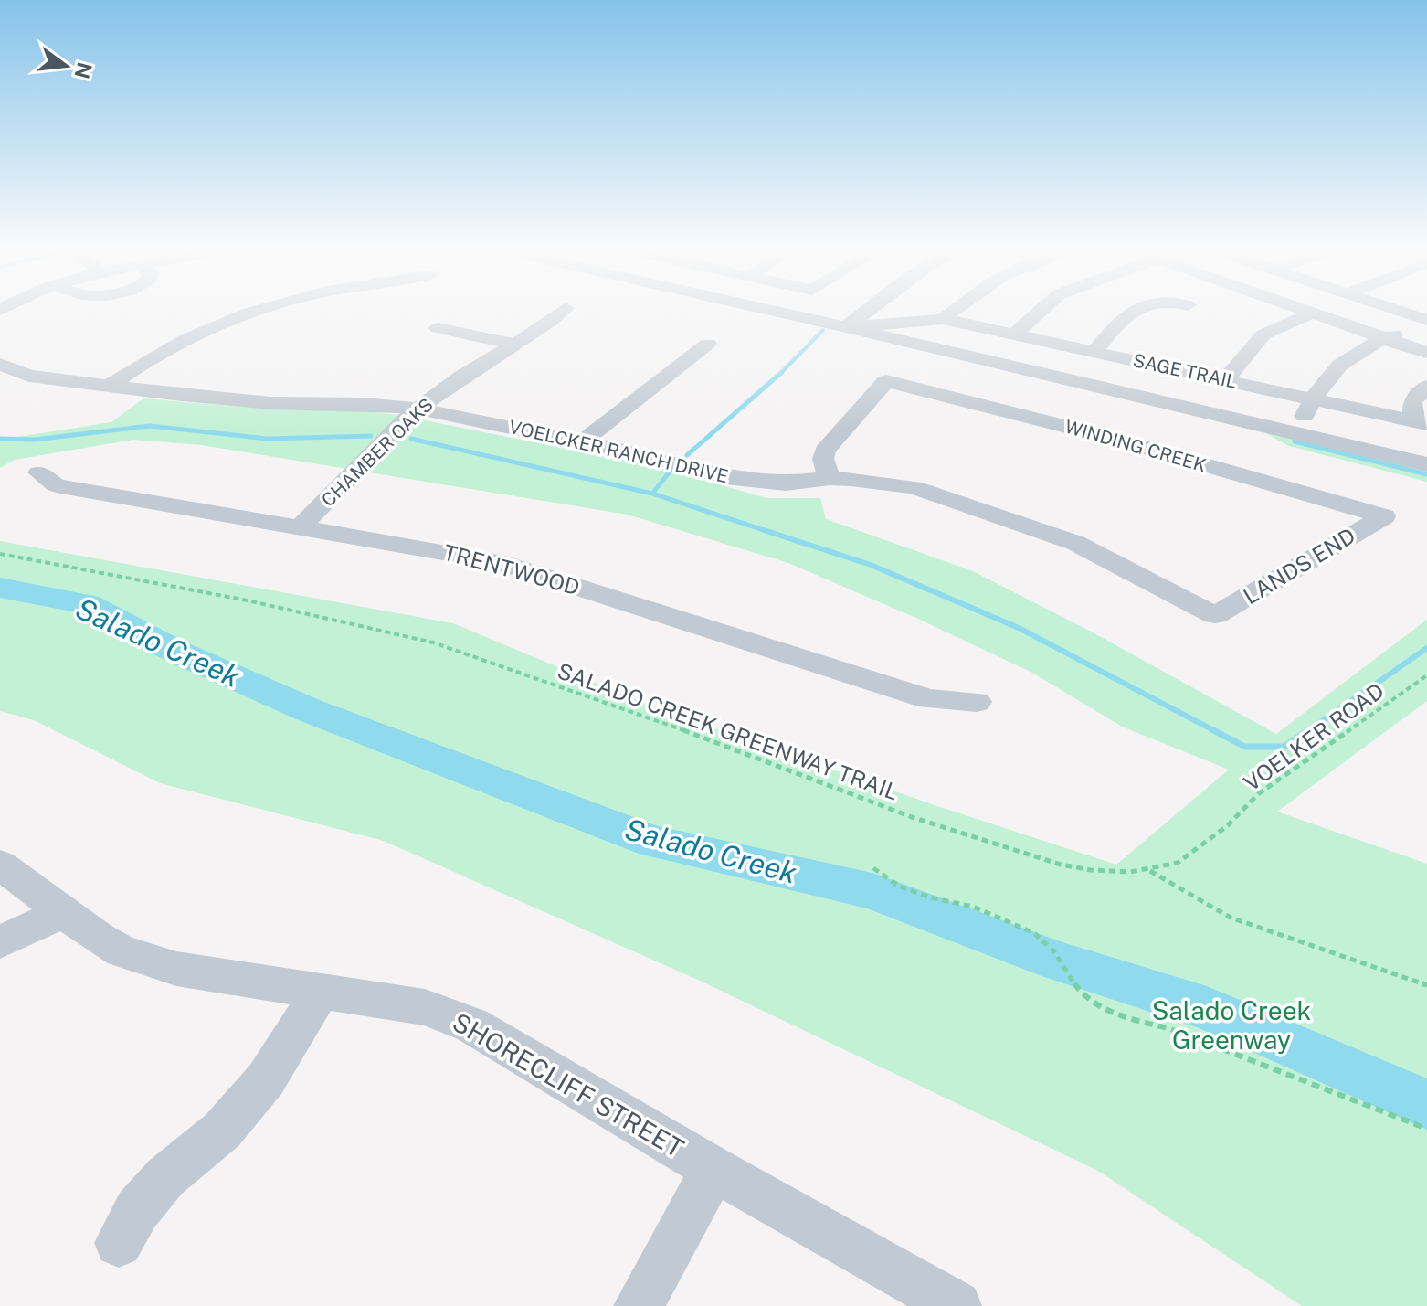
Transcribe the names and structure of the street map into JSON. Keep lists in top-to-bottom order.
{
  "streets": {
    "street": [
      "SAGE TRAIL",
      "WINDING CREEK",
      "VOELCKER RANCH DRIVE",
      "CHAMBER OAKS",
      "LANDS END",
      "TRENTWOOD",
      "SHORECLIFF STREET"
    ],
    "path": ["SALADO CREEK GREENWAY TRAIL", "VOELKER ROAD"]
  },
  "crossings": [
    ["WINDING CREEK", "VOELCKER RANCH DRIVE"],
    ["WINDING CREEK", "LANDS END"],
    ["VOELCKER RANCH DRIVE", "CHAMBER OAKS"],
    ["VOELCKER RANCH DRIVE", "LANDS END"],
    ["CHAMBER OAKS", "TRENTWOOD"],
    ["SALADO CREEK GREENWAY TRAIL", "VOELKER ROAD"]
  ],
  "water": ["Salado Creek"],
  "parks": ["Salado Creek Greenway"],
  "north": "right"
}
